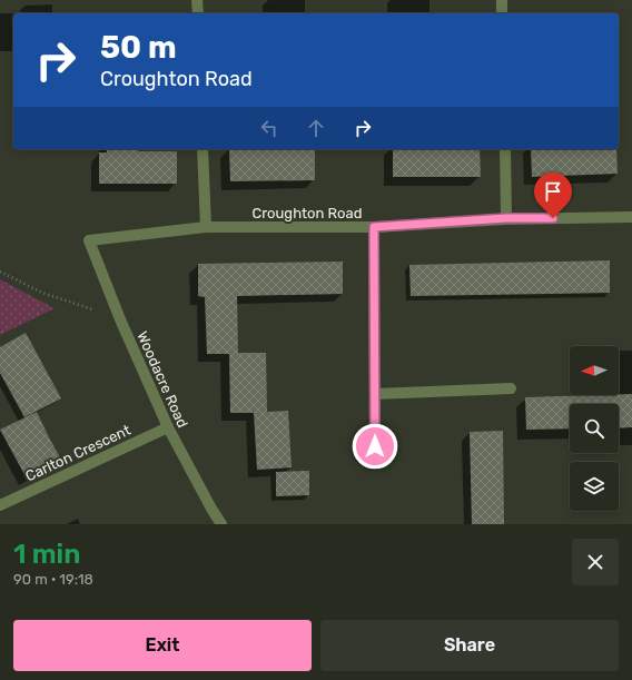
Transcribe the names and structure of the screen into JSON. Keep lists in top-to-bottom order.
{
  "streets": {
    "street": ["Croughton Road", "Woodacre Road", "Carlton Crescent"]
  },
  "crossings": [
    ["Croughton Road", "Woodacre Road"],
    ["Woodacre Road", "Carlton Crescent"]
  ],
  "north": "left",
  "page": {
    "turn": ["50 m", "Croughton Road"],
    "heading": ["1 min", "90 m · 19:18"],
    "buttons": ["Exit", "Share"]
  }
}
